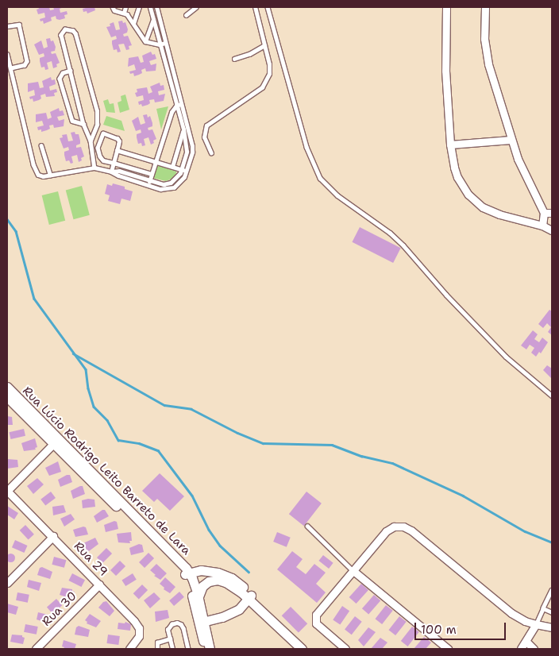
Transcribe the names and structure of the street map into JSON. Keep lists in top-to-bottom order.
{
  "streets": {
    "street": ["Rua Lúcio Rodrigo Leito Barreto de Lara", "Rua 29", "Rua 30"]
  },
  "crossings": [
    ["Rua 29", "Rua 30"]
  ],
  "scale_bar": "100 m"
}
